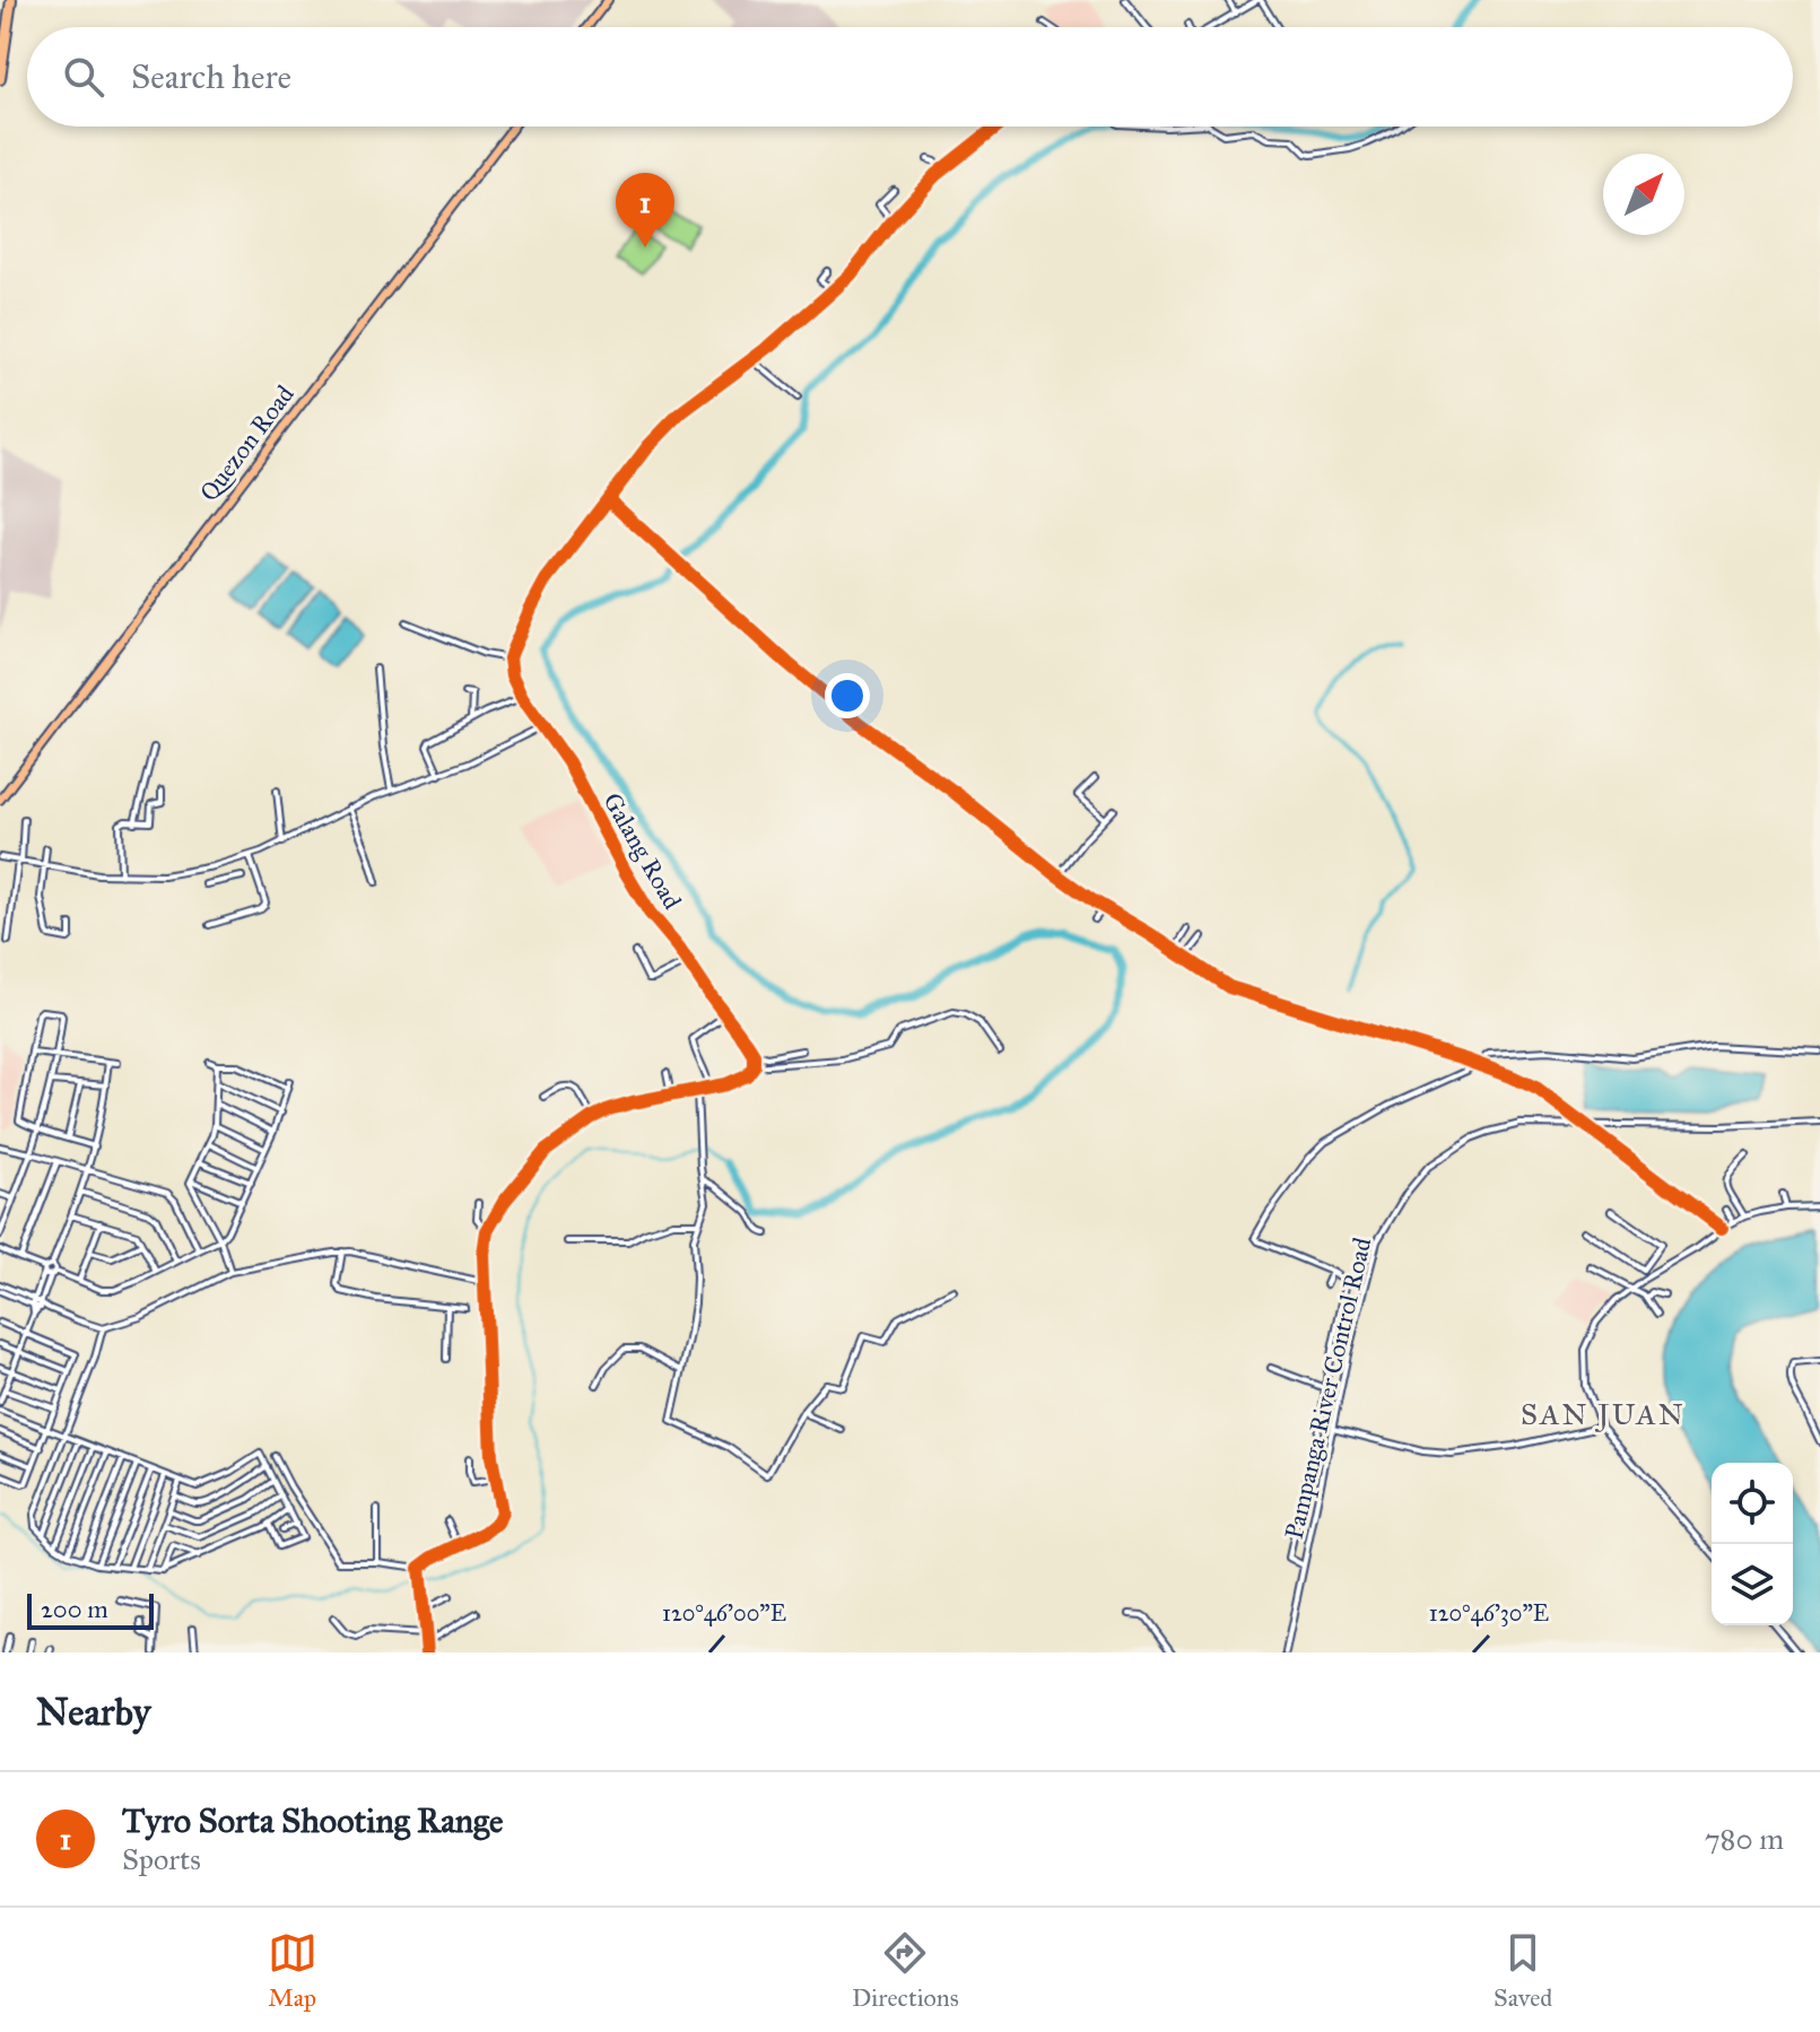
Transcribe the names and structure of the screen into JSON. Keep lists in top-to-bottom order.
{
  "streets": {
    "main road": ["Quezon Road"],
    "street": ["Galang Road", "Pampanga River Control Road"]
  },
  "districts": ["SAN JUAN"],
  "scale_bar": "200 m",
  "north": "top right",
  "page": {
    "search": "Search here",
    "pins": "1",
    "scale": "200 m",
    "heading": "Nearby",
    "list": [
      {
        "mark": "1",
        "name": "Tyro Sorta Shooting Range",
        "note": "Sports",
        "value": "780 m"
      }
    ],
    "nav": ["Map", "Directions", "Saved"]
  },
  "coordinates": ["120°46'00\"E", "120°46'30\"E"]
}
